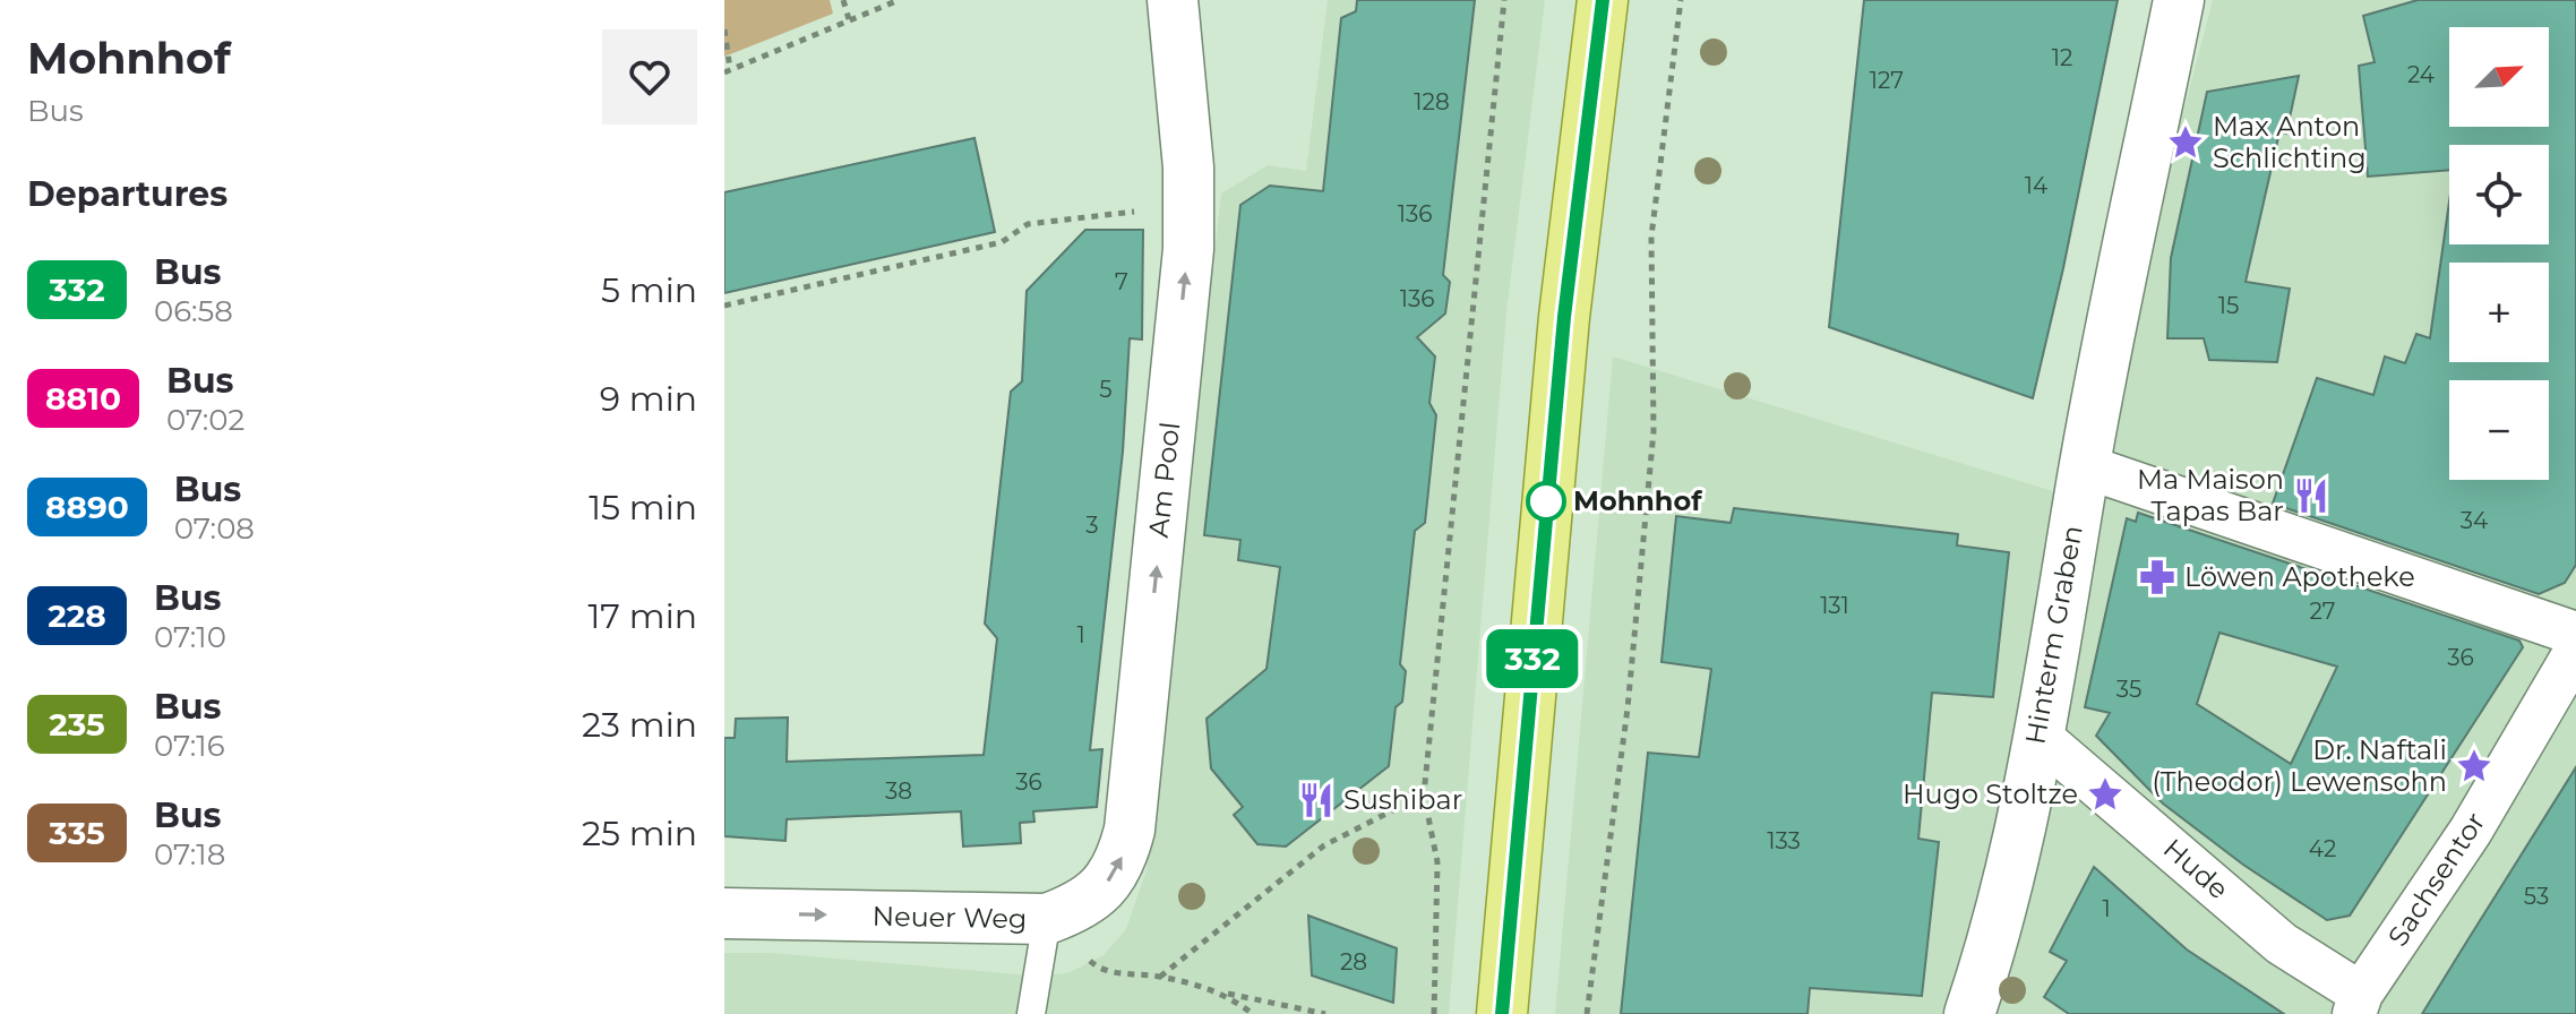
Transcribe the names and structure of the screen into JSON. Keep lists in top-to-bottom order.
{
  "streets": {
    "street": [
      "Am Pool",
      "Hinterm Graben",
      "Hude",
      "Sachsentor",
      "Neuer Weg"
    ]
  },
  "crossings": [
    ["Am Pool", "Neuer Weg"],
    ["Hinterm Graben", "Hude"],
    ["Hude", "Sachsentor"]
  ],
  "one_way": ["Am Pool", "Neuer Weg"],
  "places": {
    "place": ["Max Anton Schlichting", "Dr. Naftali (Theodor) Lewensohn", "Hugo Stoltze"],
    "restaurant": ["Ma Maison Tapas Bar", "Sushibar"],
    "other": ["Mohnhof"],
    "pharmacy": ["Löwen Apotheke"]
  },
  "lines": ["bus line 332"],
  "house_numbers": [
    "12",
    "24",
    "127",
    "128",
    "14",
    "136",
    "7",
    "136",
    "15",
    "5",
    "34",
    "3",
    "131",
    "27",
    "1",
    "36",
    "35",
    "36",
    "38",
    "133",
    "42",
    "53",
    "1",
    "28"
  ],
  "north": "top right",
  "page": {
    "heading": [
      ["Mohnhof", "Bus"],
      "Departures"
    ],
    "on_map": "332",
    "map_buttons": ["+", "−"],
    "list": [
      {
        "mark": "332",
        "name": "Bus",
        "note": "06:58",
        "value": "5 min"
      },
      {
        "mark": "8810",
        "name": "Bus",
        "note": "07:02",
        "value": "9 min"
      },
      {
        "mark": "8890",
        "name": "Bus",
        "note": "07:08",
        "value": "15 min"
      },
      {
        "mark": "228",
        "name": "Bus",
        "note": "07:10",
        "value": "17 min"
      },
      {
        "mark": "235",
        "name": "Bus",
        "note": "07:16",
        "value": "23 min"
      },
      {
        "mark": "335",
        "name": "Bus",
        "note": "07:18",
        "value": "25 min"
      }
    ]
  }
}
